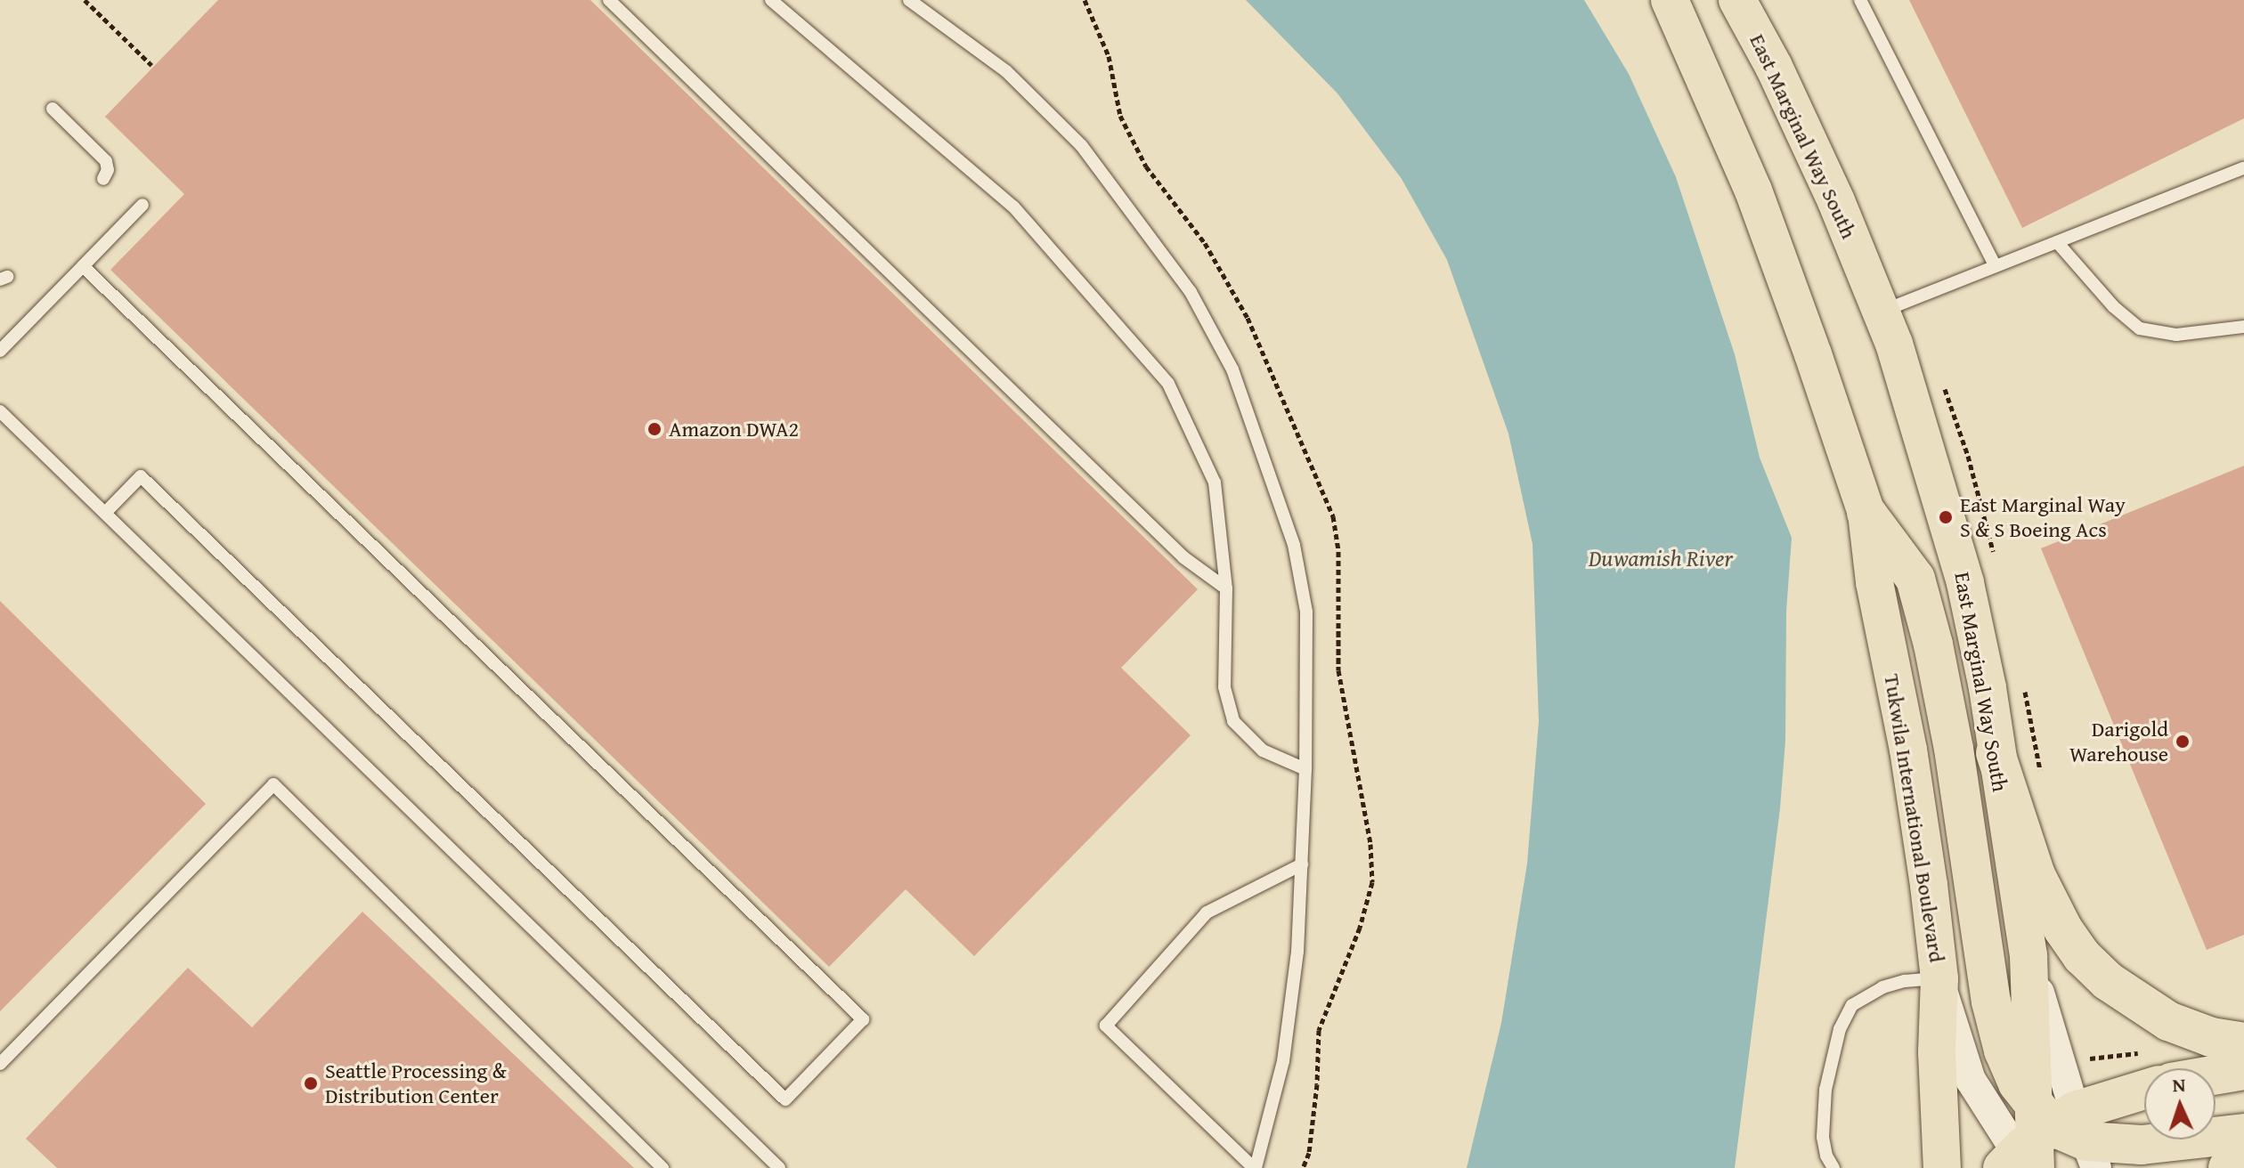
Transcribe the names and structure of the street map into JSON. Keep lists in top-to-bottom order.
{
  "streets": {
    "main road": ["East Marginal Way South", "Tukwila International Boulevard"]
  },
  "water": ["Duwamish River"],
  "places": [
    "Amazon DWA2",
    "East Marginal Way S & S Boeing Acs",
    "Darigold Warehouse",
    "Seattle Processing & Distribution Center"
  ],
  "north": "top"
}
